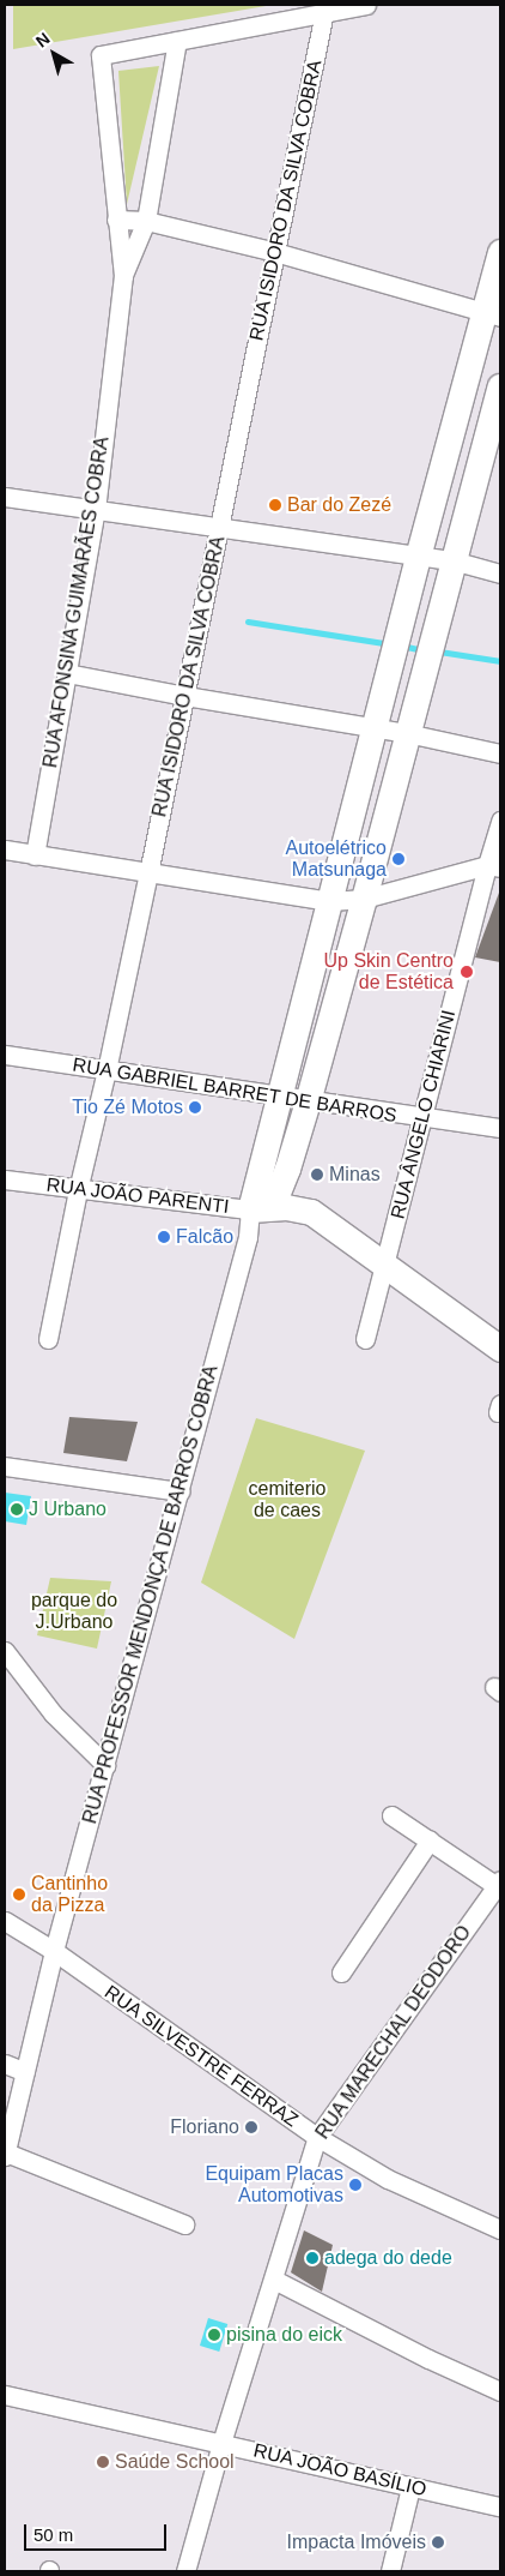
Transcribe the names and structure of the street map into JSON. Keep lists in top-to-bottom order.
{
  "streets": {
    "street": [
      "RUA ISIDORO DA SILVA COBRA",
      "RUA AFONSINA GUIMARÃES COBRA",
      "RUA GABRIEL BARRET DE BARROS",
      "RUA ÂNGELO CHIARINI",
      "RUA JOÃO PARENTI",
      "RUA PROFESSOR MENDONÇA DE BARROS COBRA",
      "RUA MARECHAL DEODORO",
      "RUA SILVESTRE FERRAZ",
      "RUA JOÃO BASÍLIO"
    ]
  },
  "crossings": [
    ["RUA ISIDORO DA SILVA COBRA", "RUA GABRIEL BARRET DE BARROS"],
    ["RUA ISIDORO DA SILVA COBRA", "RUA JOÃO PARENTI"],
    ["RUA GABRIEL BARRET DE BARROS", "RUA ÂNGELO CHIARINI"],
    ["RUA JOÃO PARENTI", "RUA PROFESSOR MENDONÇA DE BARROS COBRA"],
    ["RUA PROFESSOR MENDONÇA DE BARROS COBRA", "RUA SILVESTRE FERRAZ"],
    ["RUA MARECHAL DEODORO", "RUA SILVESTRE FERRAZ"],
    ["RUA MARECHAL DEODORO", "RUA JOÃO BASÍLIO"]
  ],
  "parks": ["cemiterio de caes", "parque do J.Urbano"],
  "places": [
    "Bar do Zezé",
    "Autoelétrico Matsunaga",
    "Up Skin Centro de Estética",
    "Tio Zé Motos",
    "Minas",
    "Falcão",
    "J Urbano",
    "Cantinho da Pizza",
    "Floriano",
    "Equipam Placas Automotivas",
    "adega do dede",
    "pisina do eick",
    "Saúde School",
    "Impacta Imóveis"
  ],
  "scale_bar": "50 m",
  "north": "top left"
}
